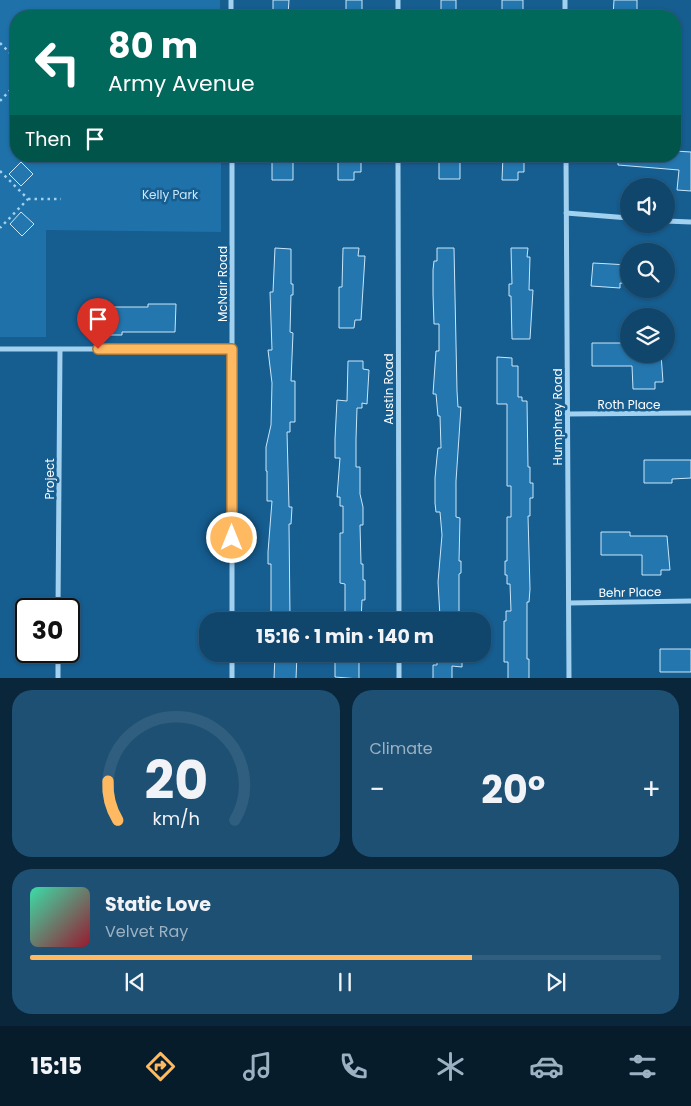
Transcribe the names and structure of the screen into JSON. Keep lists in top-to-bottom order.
{
  "streets": {
    "street": [
      "McNair Road",
      "Austin Road",
      "Roth Place",
      "Humphrey Road",
      "Project",
      "Behr Place"
    ]
  },
  "crossings": [
    ["Roth Place", "Humphrey Road"],
    ["Humphrey Road", "Behr Place"]
  ],
  "parks": ["Kelly Park"],
  "page": {
    "turn": ["80 m", "Army Avenue"],
    "then": "Then",
    "limit": "30",
    "trip": "15:16 · 1 min · 140 m",
    "tile": "Climate",
    "heat": ["−", "20°", "+"],
    "song": ["Static Love", "Velvet Ray"],
    "tabs": "15:15",
    "gauge": ["20", "km/h"]
  }
}
